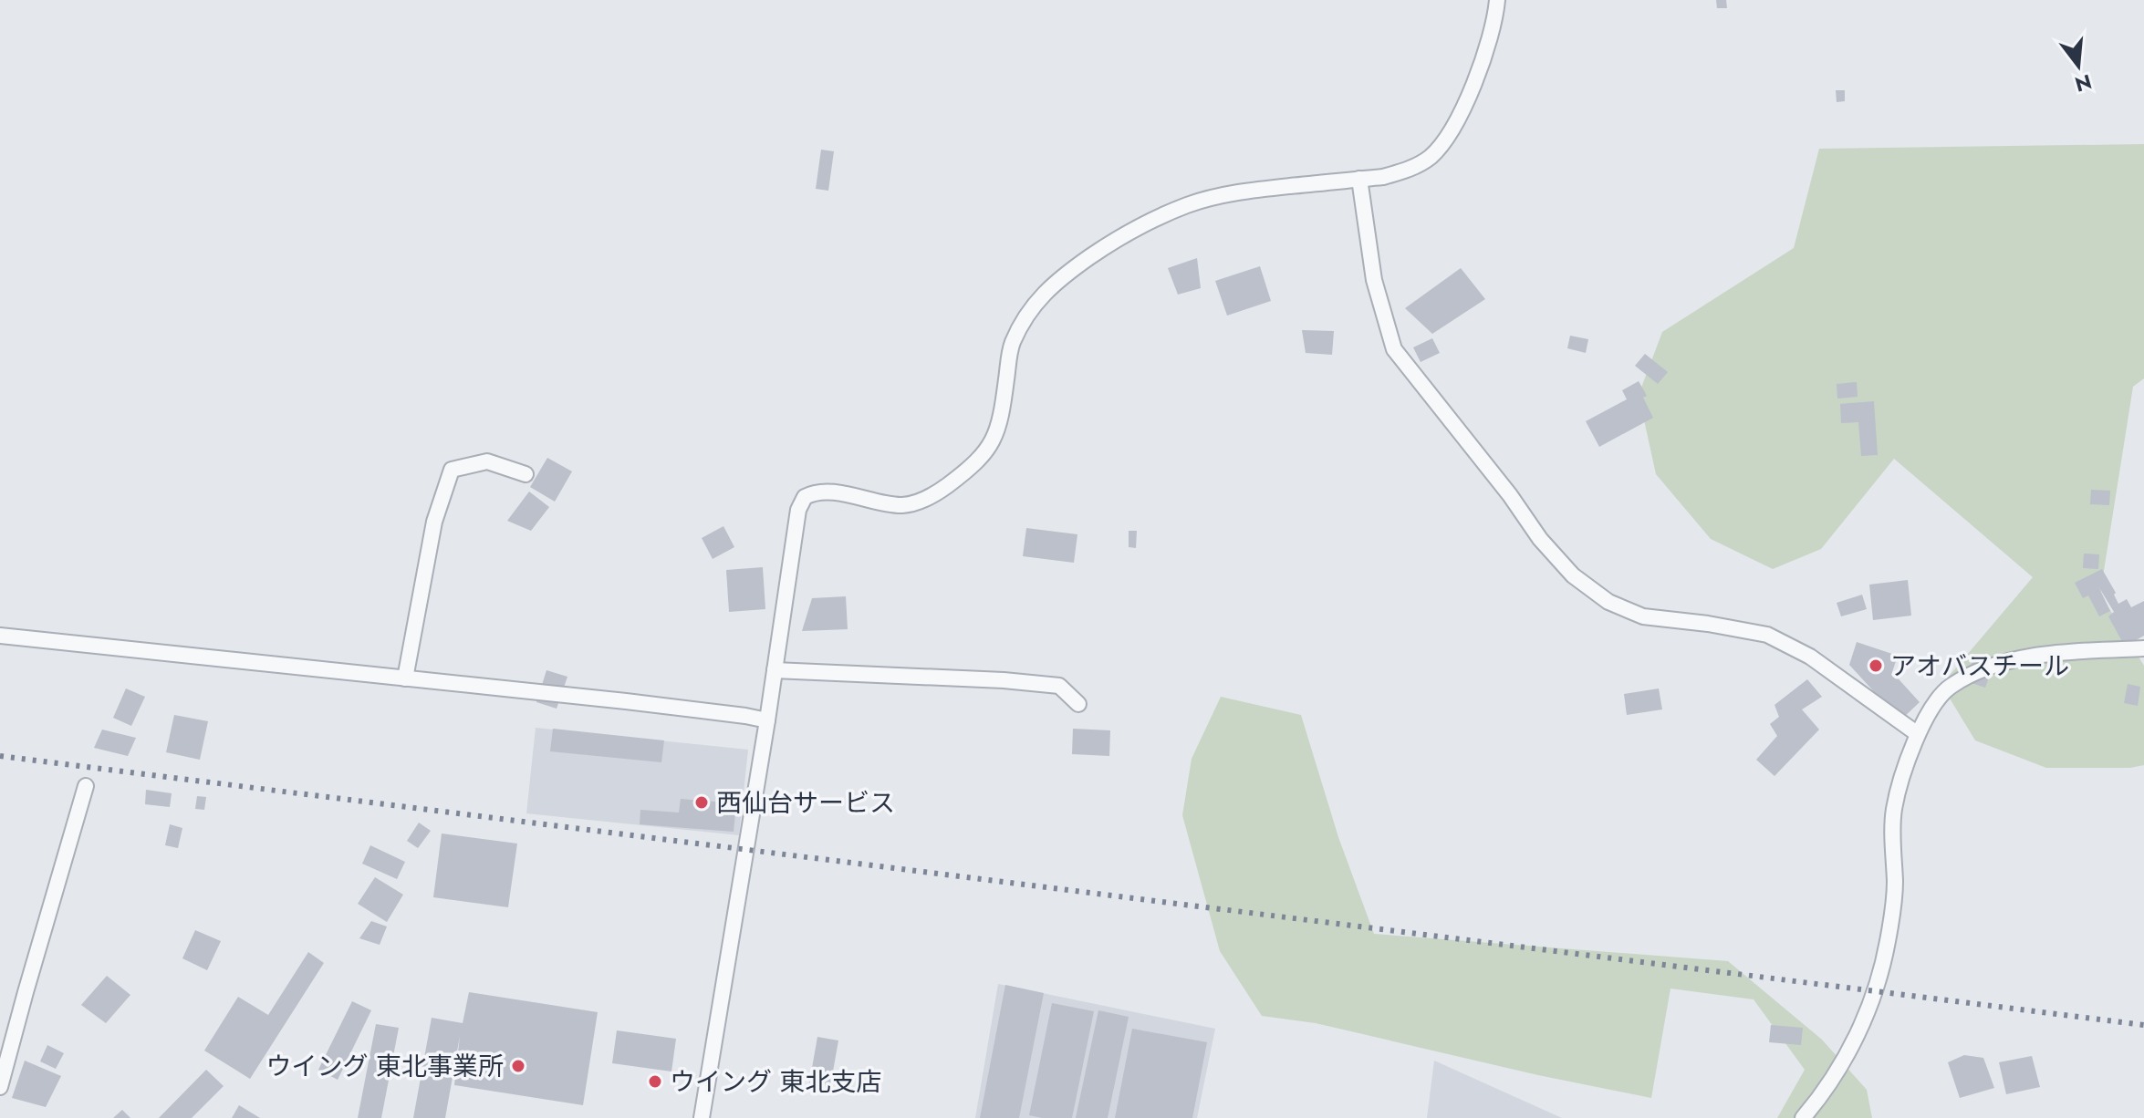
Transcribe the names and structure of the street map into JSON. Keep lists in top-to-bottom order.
{
  "places": [
    "アオバスチール",
    "西仙台サービス",
    "ウイング 東北事業所",
    "ウイング 東北支店"
  ],
  "north": "bottom"
}
